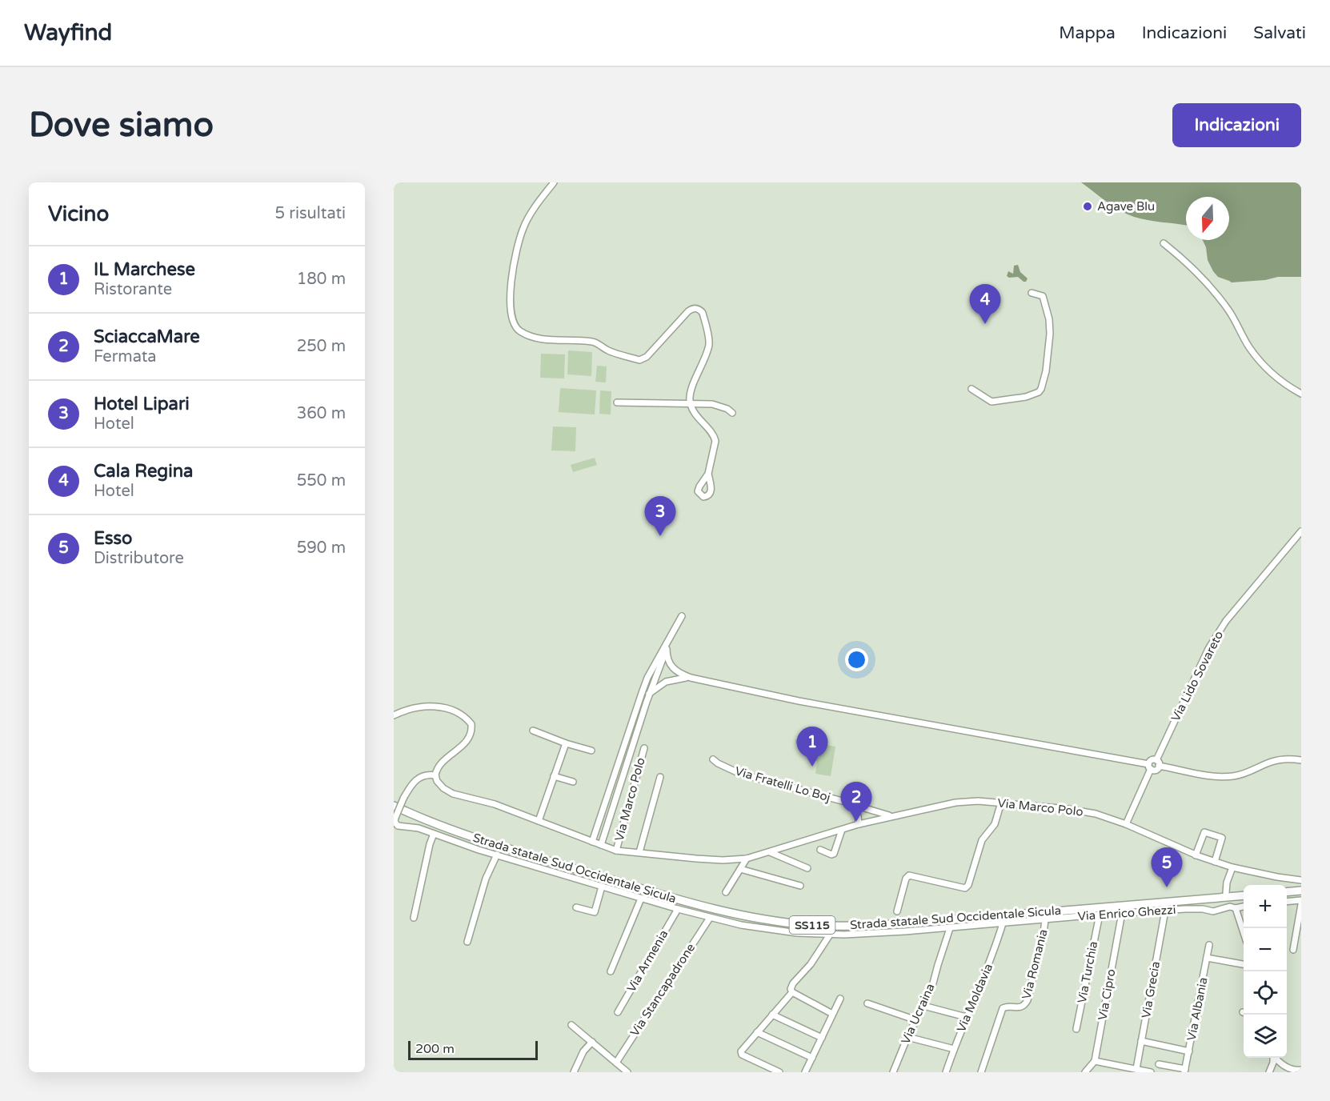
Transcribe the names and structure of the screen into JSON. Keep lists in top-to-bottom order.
{
  "streets": {
    "main road": ["Strada statale Sud Occidentale Sicula", "SS115"],
    "street": [
      "Via Lido Sovareto",
      "Via Fratelli Lo Boj",
      "Via Marco Polo",
      "Via Enrico Ghezzi",
      "Via Armenia",
      "Via Romania",
      "Via Turchia",
      "Via Stancapadrone",
      "Via Grecia",
      "Via Cipro",
      "Via Moldavia",
      "Via Albania",
      "Via Ucraina"
    ]
  },
  "crossings": [
    ["Via Fratelli Lo Boj", "Via Marco Polo"],
    ["Via Enrico Ghezzi", "Via Armenia"],
    ["Via Enrico Ghezzi", "Via Romania"],
    ["Via Enrico Ghezzi", "Via Turchia"],
    ["Via Enrico Ghezzi", "Via Stancapadrone"],
    ["Via Enrico Ghezzi", "Via Grecia"],
    ["Via Enrico Ghezzi", "Via Cipro"],
    ["Via Enrico Ghezzi", "Via Moldavia"],
    ["Via Enrico Ghezzi", "Via Ucraina"]
  ],
  "places": ["Agave Blu"],
  "scale_bar": "200 m",
  "north": "bottom",
  "page": {
    "header": "Wayfind",
    "nav": ["Mappa", "Indicazioni", "Salvati"],
    "buttons": "Indicazioni",
    "title": "Dove siamo",
    "heading": ["Vicino", "5 risultati"],
    "list": [
      {
        "mark": "1",
        "name": "IL Marchese",
        "note": "Ristorante",
        "value": "180 m"
      },
      {
        "mark": "2",
        "name": "SciaccaMare",
        "note": "Fermata",
        "value": "250 m"
      },
      {
        "mark": "3",
        "name": "Hotel Lipari",
        "note": "Hotel",
        "value": "360 m"
      },
      {
        "mark": "4",
        "name": "Cala Regina",
        "note": "Hotel",
        "value": "550 m"
      },
      {
        "mark": "5",
        "name": "Esso",
        "note": "Distributore",
        "value": "590 m"
      }
    ],
    "pins": [
      "4",
      "3",
      "1",
      "2",
      "5"
    ],
    "map_buttons": ["+", "−"],
    "scale": "200 m"
  }
}
